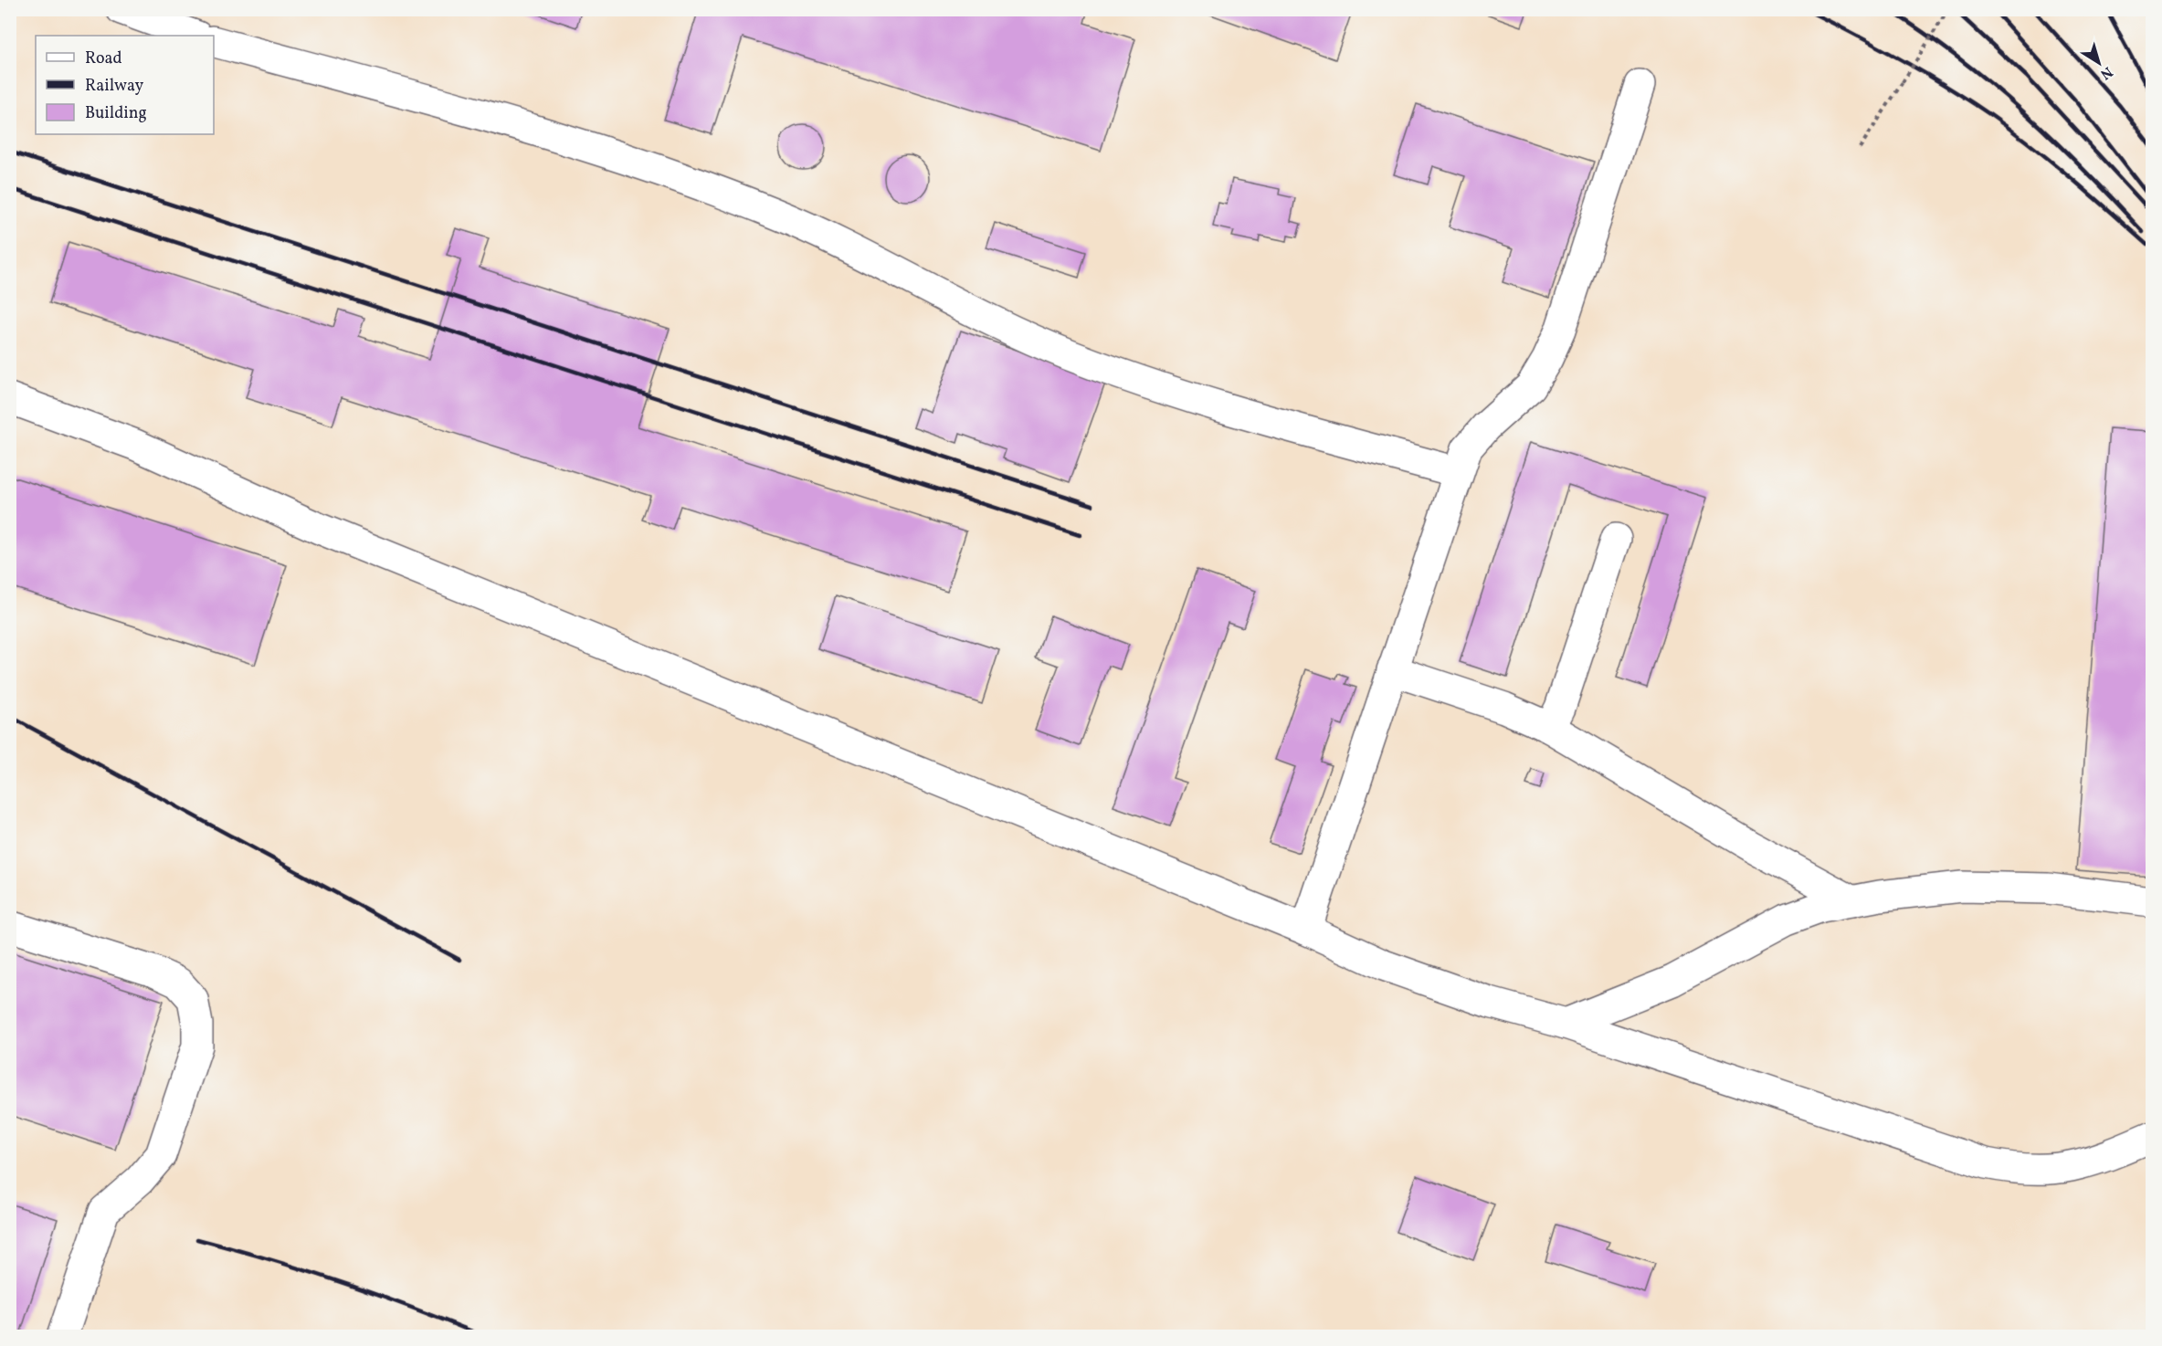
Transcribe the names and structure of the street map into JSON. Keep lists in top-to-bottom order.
{
  "legend": ["Road", "Railway", "Building"],
  "north": "bottom right"
}
